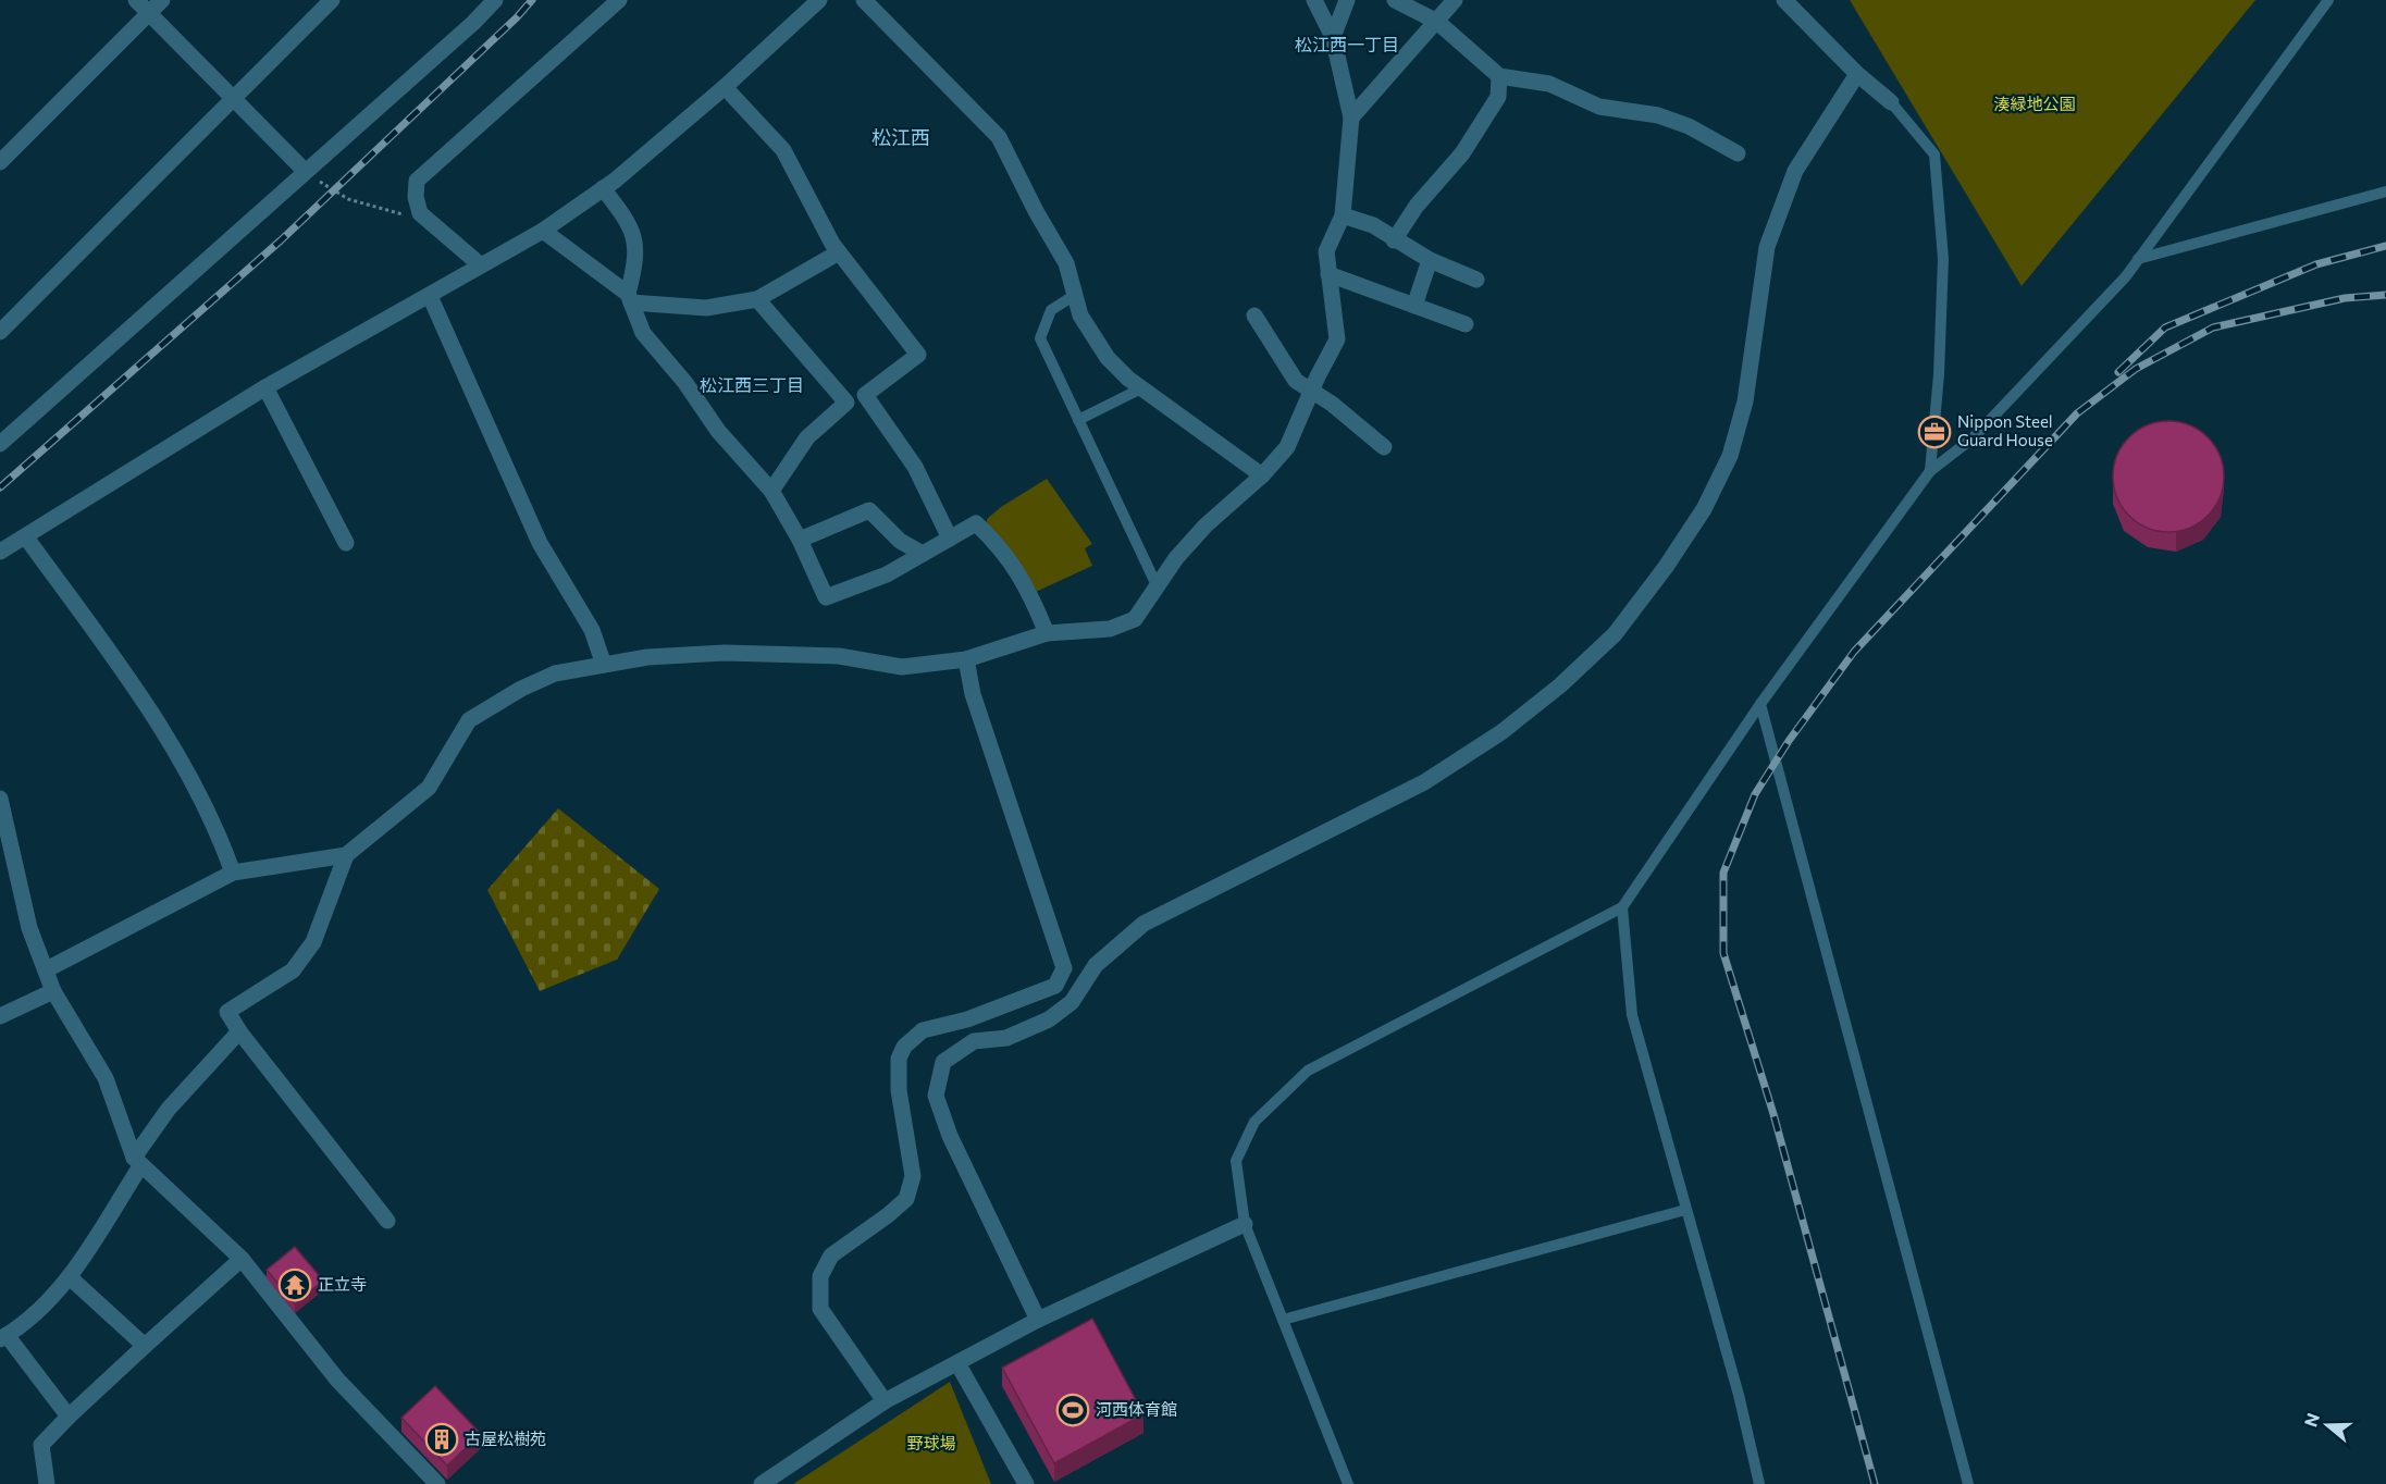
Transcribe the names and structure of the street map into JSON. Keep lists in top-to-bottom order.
{
  "districts": ["松江西一丁目", "松江西", "松江西三丁目"],
  "parks": ["湊緑地公園", "野球場"],
  "places": {
    "office": ["Nippon Steel Guard House"],
    "temple": ["正立寺"],
    "sports": ["河西体育館"],
    "building": ["古屋松樹苑"]
  },
  "north": "left"
}
